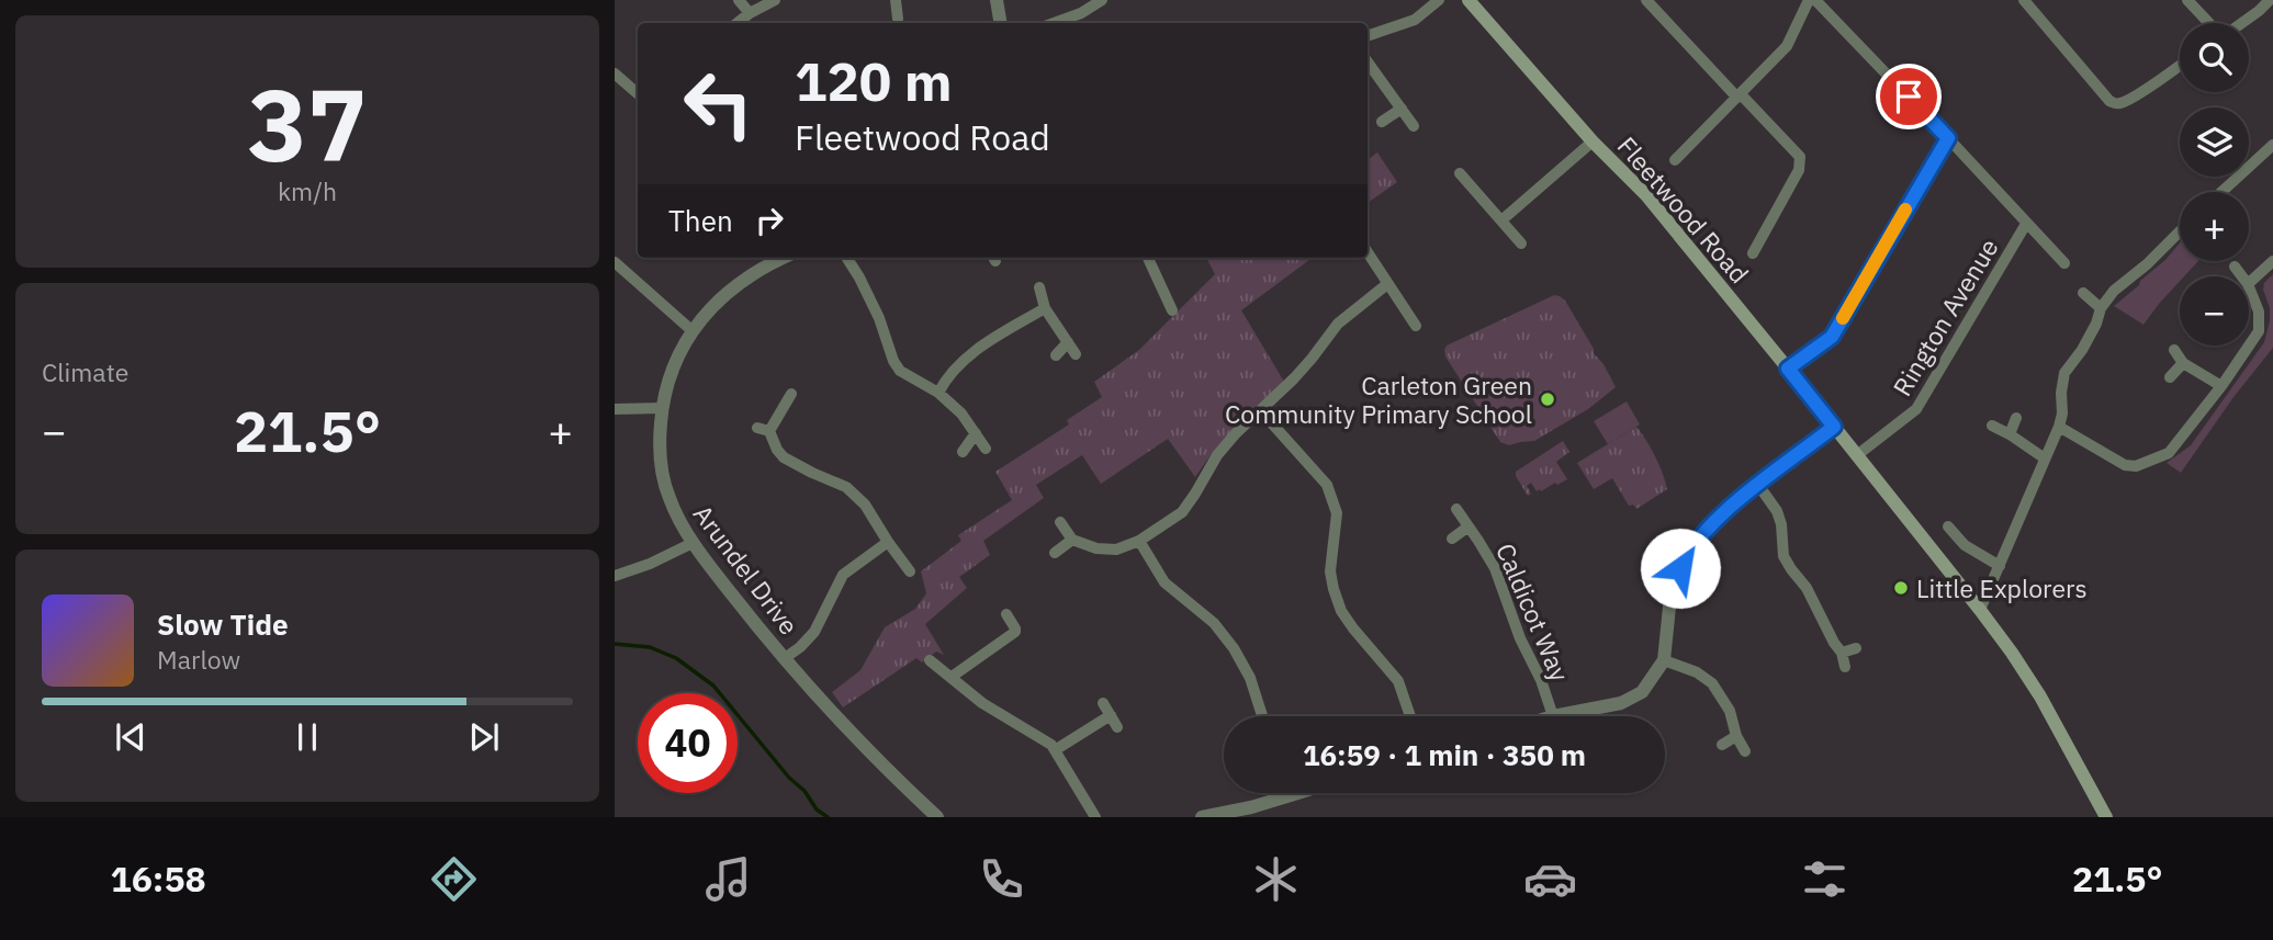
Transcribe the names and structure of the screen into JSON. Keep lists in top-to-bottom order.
{
  "streets": {
    "main road": ["Fleetwood Road"],
    "street": ["Rington Avenue", "Arundel Drive", "Caldicot Way"]
  },
  "crossings": [
    ["Fleetwood Road", "Rington Avenue"]
  ],
  "places": ["Carleton Green Community Primary School", "Little Explorers"],
  "page": {
    "tile": [
      ["37", "km/h"],
      "Climate"
    ],
    "map_buttons": ["+", "−"],
    "turn": ["120 m", "Fleetwood Road"],
    "then": "Then",
    "heat": ["−", "21.5°", "+"],
    "song": ["Slow Tide", "Marlow"],
    "limit": "40",
    "trip": "16:59 · 1 min · 350 m",
    "tabs": ["16:58", "21.5°"]
  }
}
